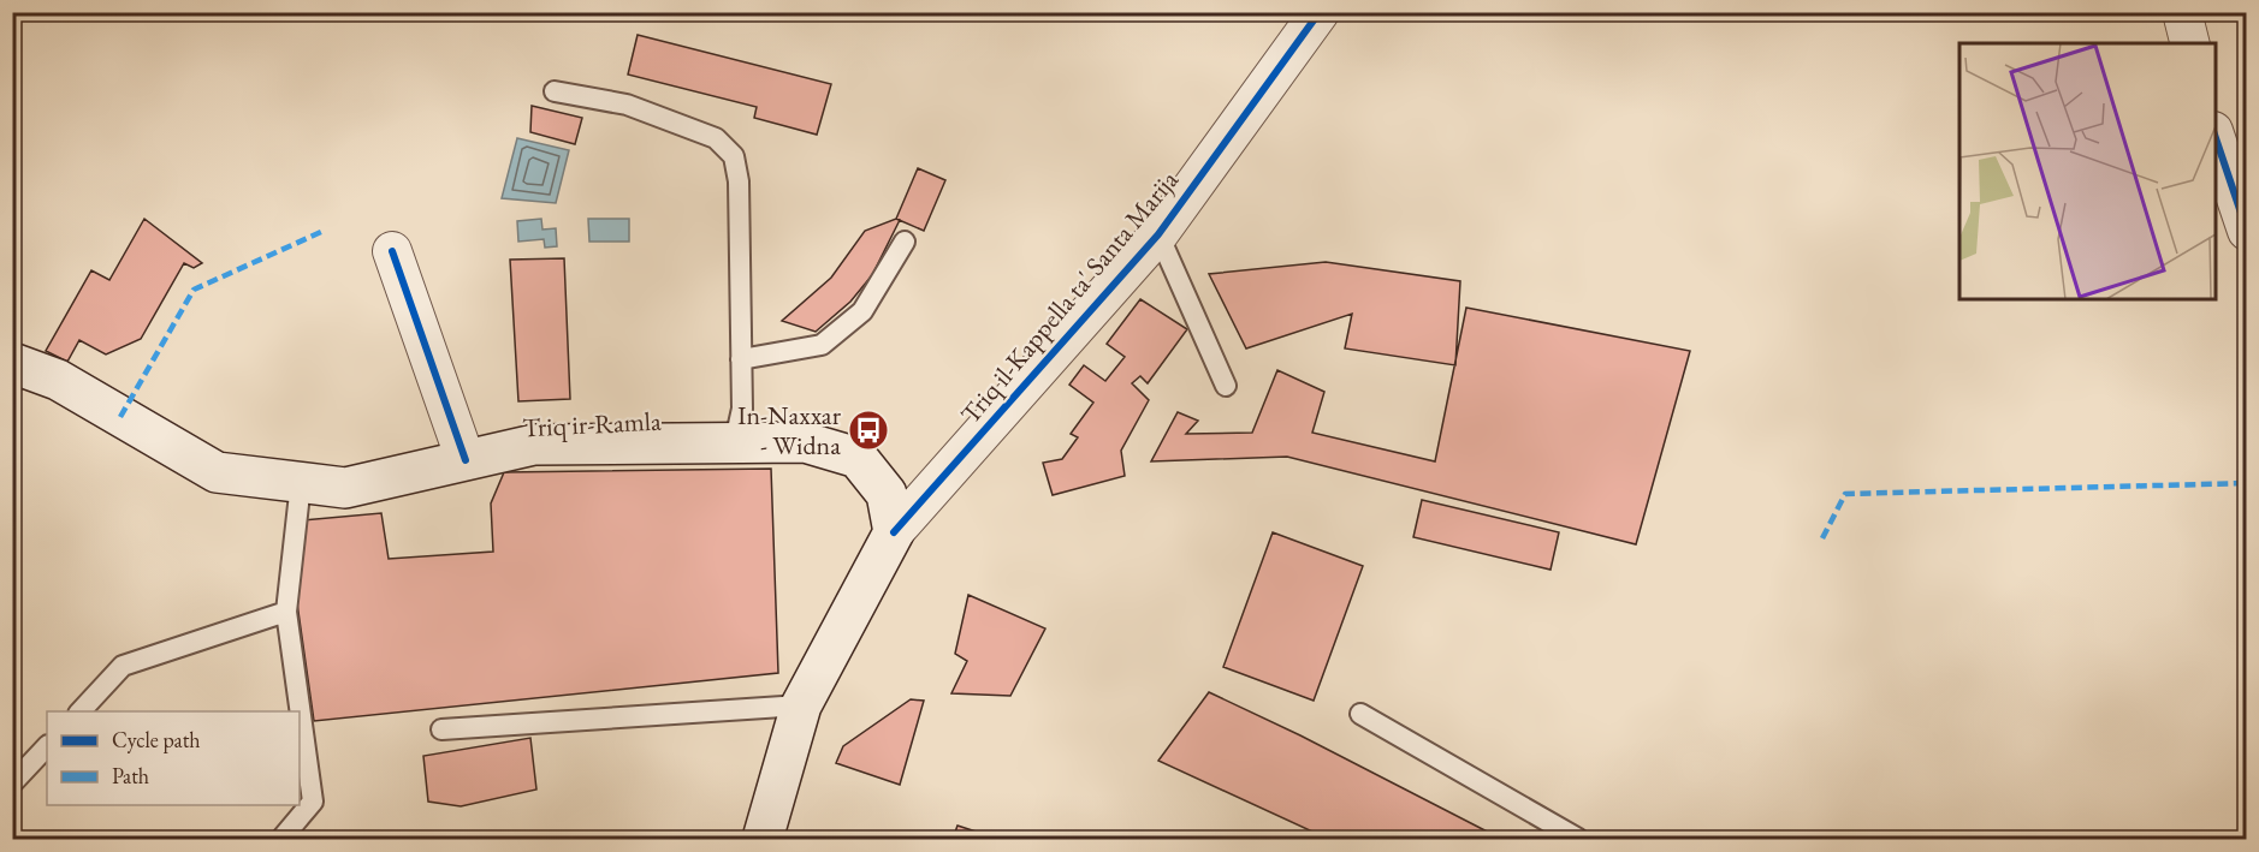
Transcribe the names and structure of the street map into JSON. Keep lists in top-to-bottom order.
{
  "streets": {
    "main road": ["Triq il-Kappella ta' Santa Marija", "Triq ir-Ramla"]
  },
  "crossings": [
    ["Triq il-Kappella ta' Santa Marija", "Triq ir-Ramla"]
  ],
  "places": {
    "bus stop": ["In-Naxxar - Widna"]
  },
  "legend": ["Cycle path", "Path"]
}
